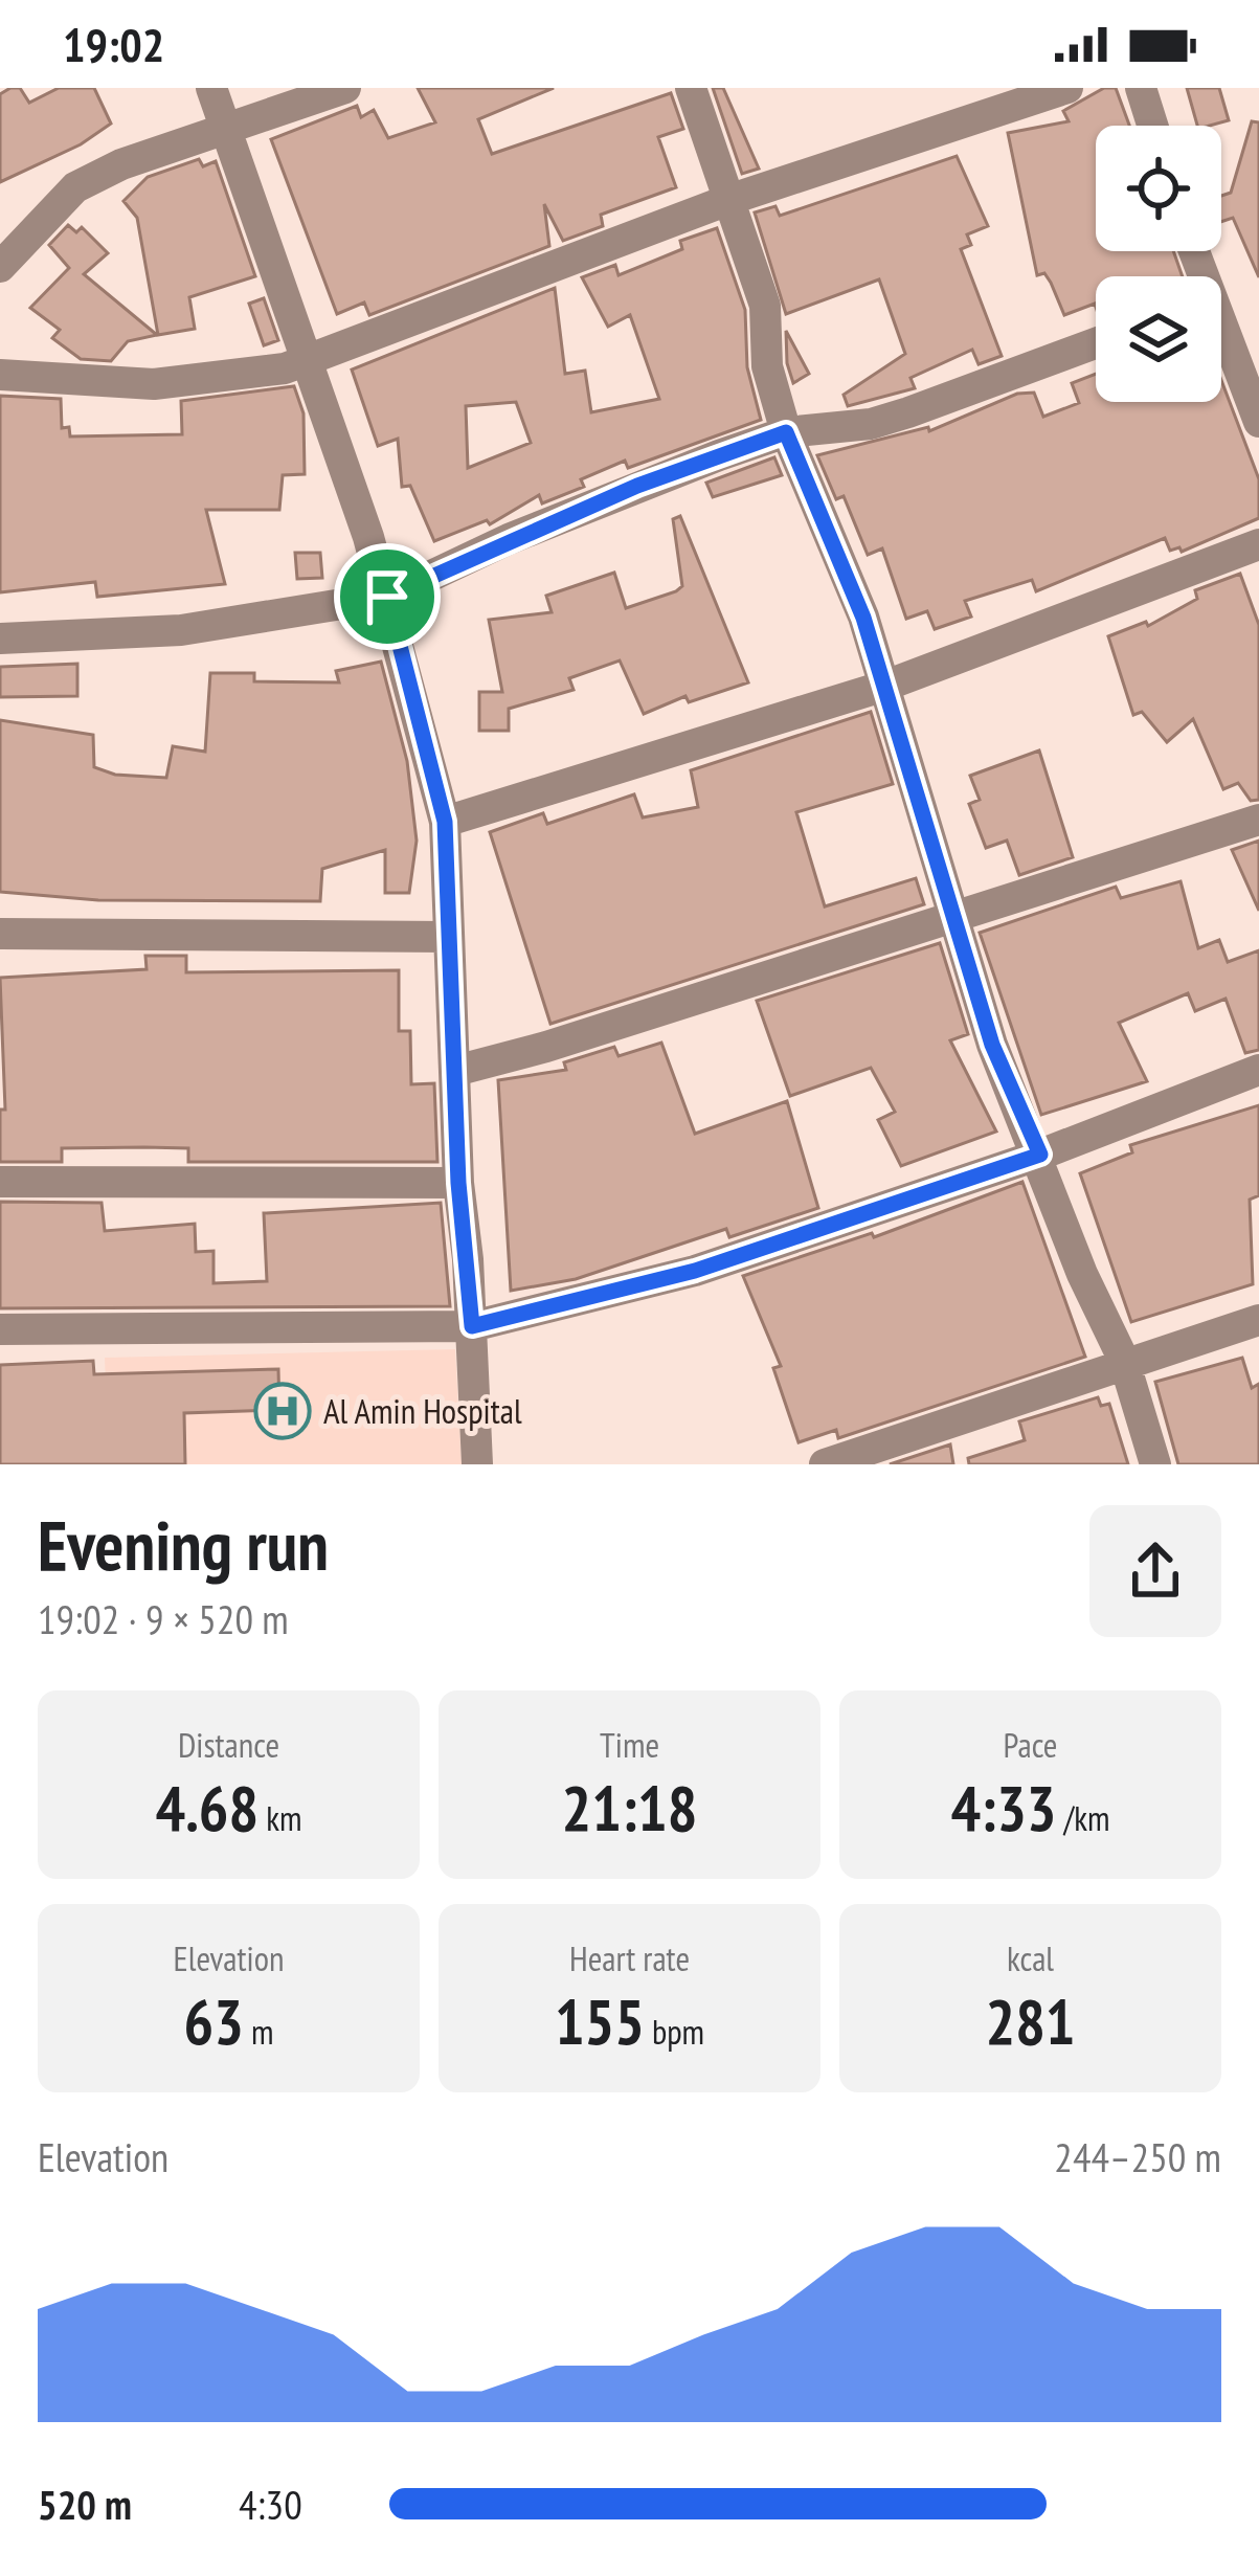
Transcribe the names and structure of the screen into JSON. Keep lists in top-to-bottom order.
{
  "places": {
    "hospital": ["Al Amin Hospital"]
  },
  "page": {
    "status": "19:02",
    "heading": ["Evening run", "19:02 · 9 × 520 m"],
    "stats": [
      ["Distance", "4.68 km"],
      ["Time", "21:18"],
      ["Pace", "4:33 /km"],
      ["Elevation", "63 m"],
      ["Heart rate", "155 bpm"],
      ["kcal", "281"]
    ],
    "chart": ["Elevation", "244–250 m"],
    "list": [
      {
        "name": "520 m",
        "note": "4:30"
      }
    ]
  }
}
